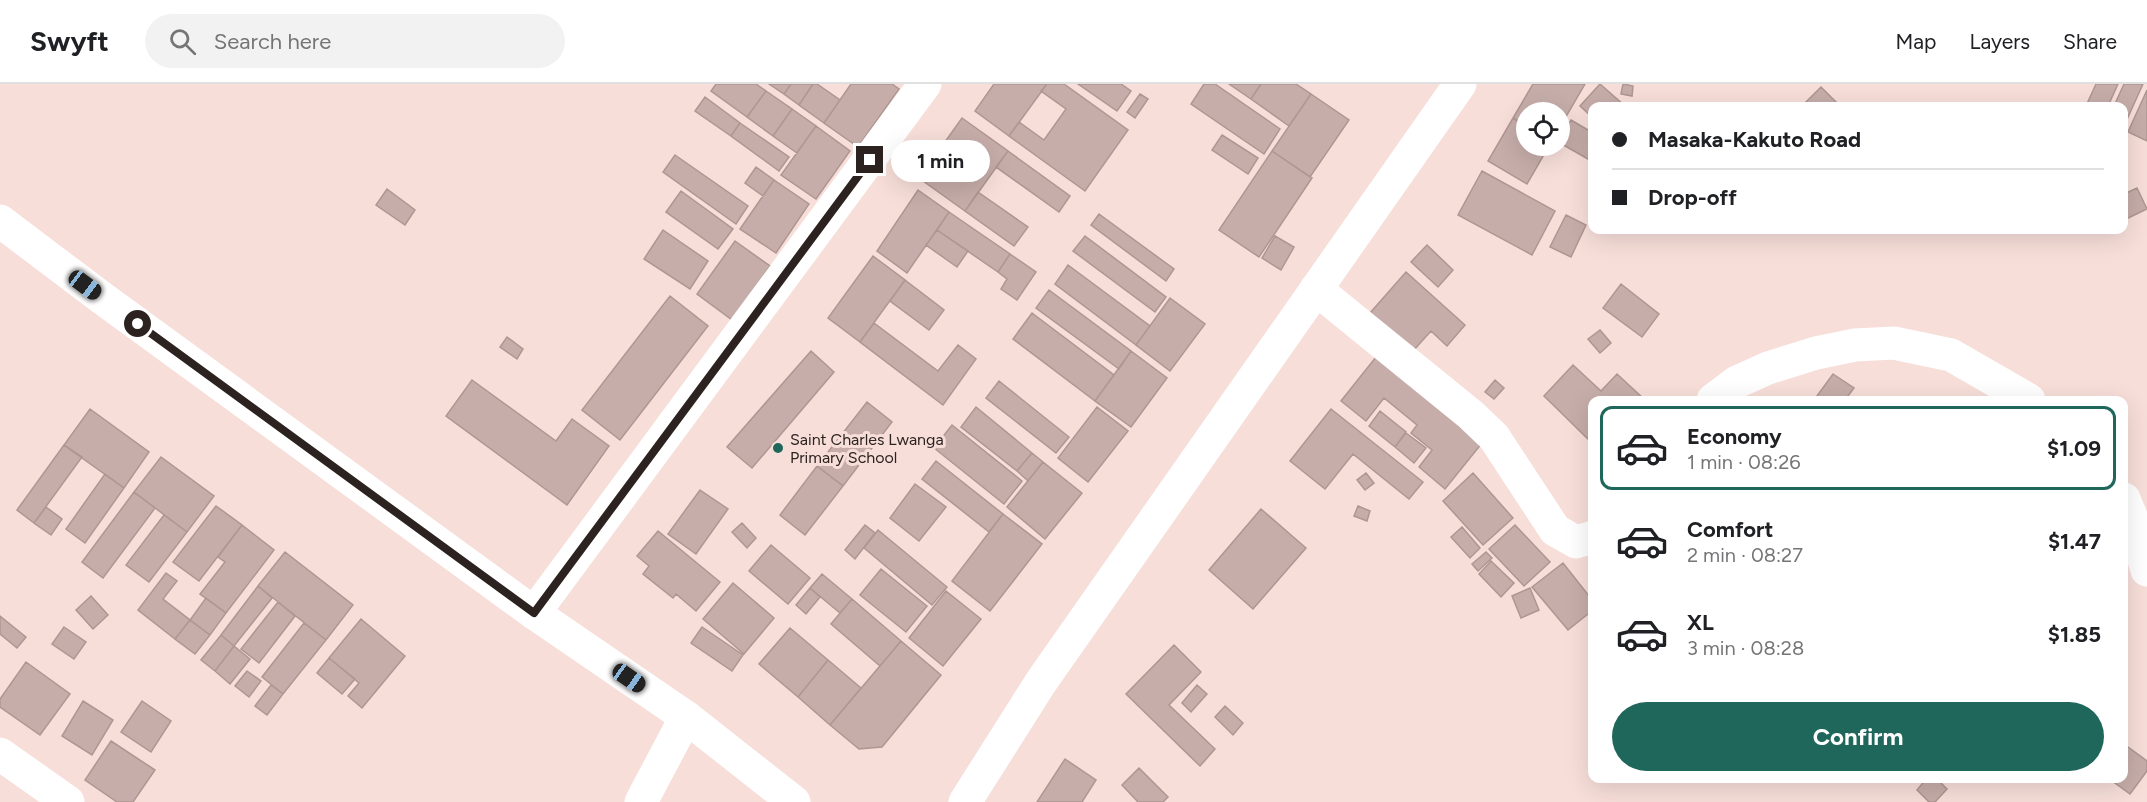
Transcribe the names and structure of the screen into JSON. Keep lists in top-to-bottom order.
{
  "places": ["Saint Charles Lwanga Primary School"],
  "page": {
    "header": "Swyft",
    "search": "Search here",
    "nav": ["Map", "Layers", "Share"],
    "banner": ["Masaka-Kakuto Road", "Drop-off"],
    "bubble": "1 min",
    "list": [
      {
        "name": "Economy",
        "note": "1 min · 08:26",
        "value": "$1.09"
      },
      {
        "name": "Comfort",
        "note": "2 min · 08:27",
        "value": "$1.47"
      },
      {
        "name": "XL",
        "note": "3 min · 08:28",
        "value": "$1.85"
      }
    ],
    "buttons": "Confirm"
  }
}
